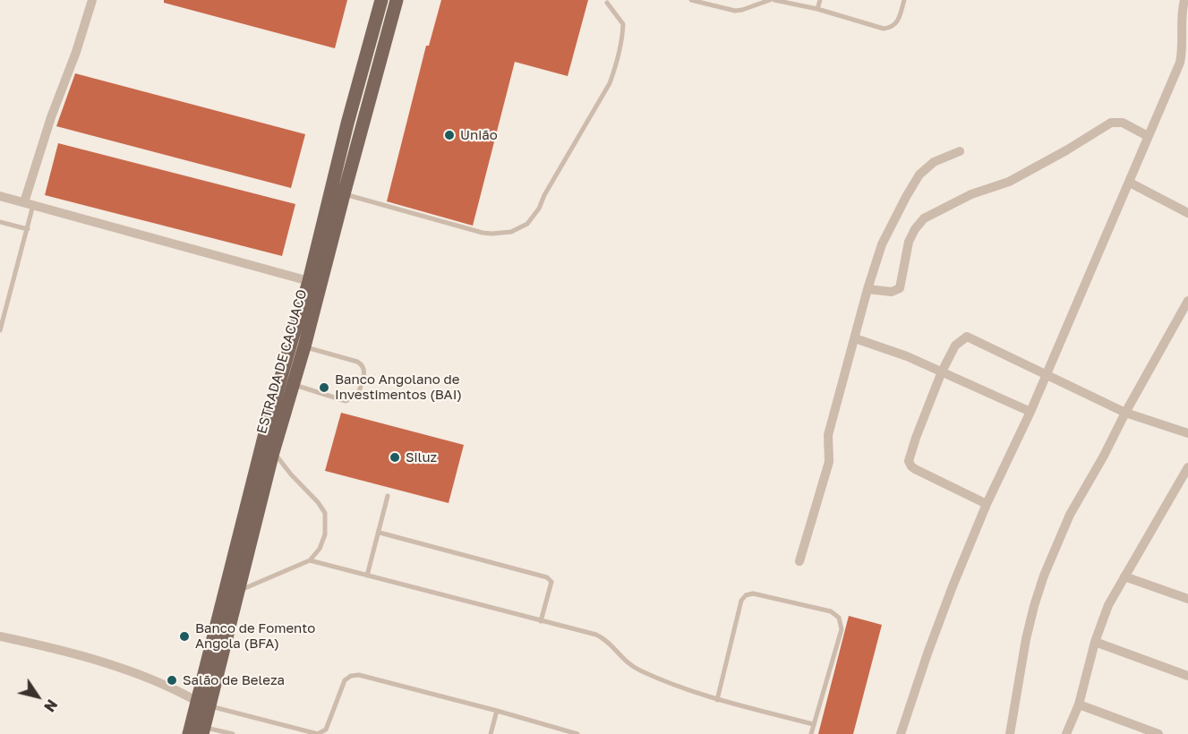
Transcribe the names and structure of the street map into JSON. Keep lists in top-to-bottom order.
{
  "streets": {
    "main road": ["ESTRADA DE CACUACO"]
  },
  "places": [
    "União",
    "Banco Angolano de Investimentos (BAI)",
    "Siluz",
    "Banco de Fomento Angola (BFA)",
    "Salão de Beleza"
  ],
  "north": "bottom right"
}
